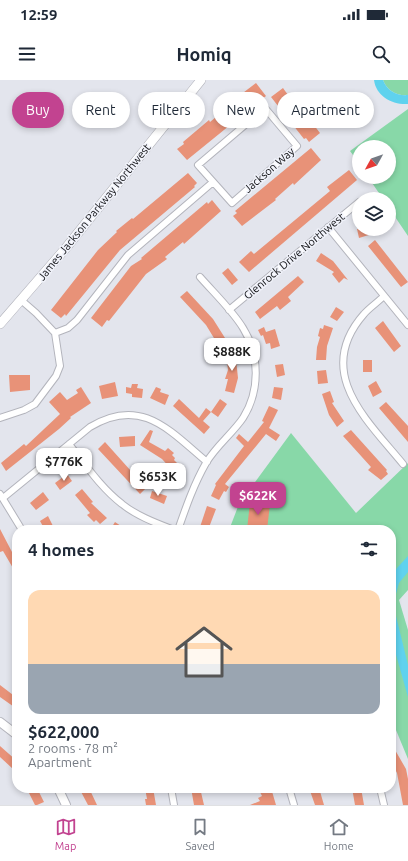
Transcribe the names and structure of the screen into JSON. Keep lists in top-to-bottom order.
{
  "streets": {
    "main road": ["James Jackson Parkway Northwest"],
    "street": ["Jackson Way", "Glenrock Drive Northwest"]
  },
  "north": "bottom left",
  "page": {
    "status": "12:59",
    "header": "Homiq",
    "chip": [
      "Buy",
      "Rent",
      "Filters",
      "New",
      "Apartment"
    ],
    "price": [
      "$888K",
      "$776K",
      "$653K",
      "$622K"
    ],
    "heading": "4 homes",
    "list": [
      {
        "name": "$622,000",
        "note": "2 rooms · 78 m² · Apartment"
      }
    ],
    "tabs": ["Map", "Saved", "Home"]
  }
}
